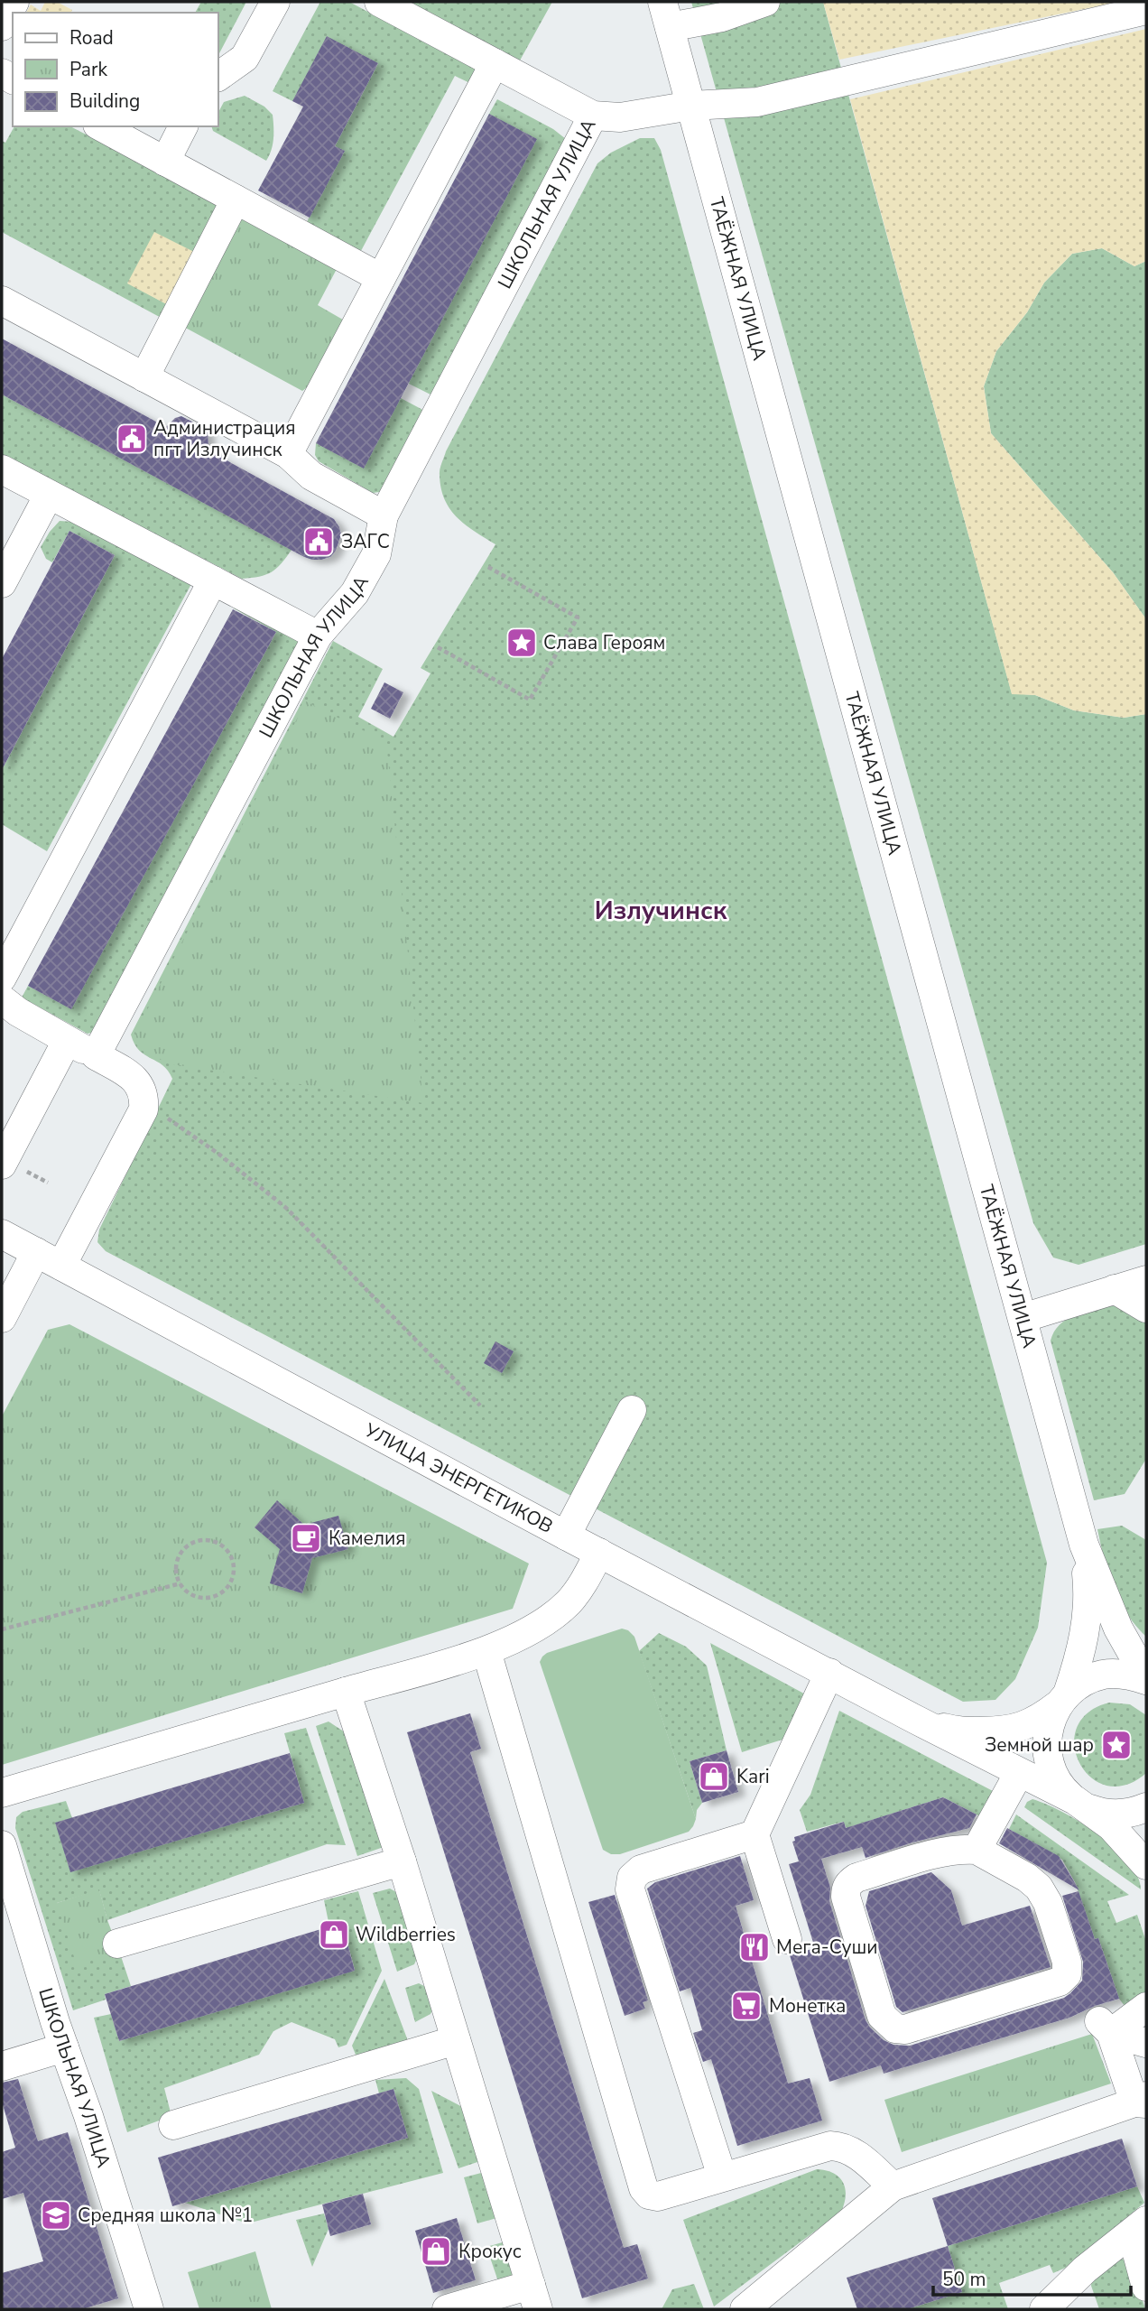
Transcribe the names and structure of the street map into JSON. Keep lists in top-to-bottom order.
{
  "streets": {
    "street": ["ШКОЛЬНАЯ УЛИЦА", "ТАЁЖНАЯ УЛИЦА", "УЛИЦА ЭНЕРГЕТИКОВ"]
  },
  "crossings": [
    ["ШКОЛЬНАЯ УЛИЦА", "ТАЁЖНАЯ УЛИЦА"]
  ],
  "districts": ["Излучинск"],
  "places": {
    "public building": ["Администрация пгт Излучинск", "ЗАГС"],
    "place": ["Слава Героям", "Земной шар"],
    "cafe": ["Камелия"],
    "shop": ["Kari", "Wildberries", "Крокус"],
    "restaurant": ["Мега-Суши"],
    "supermarket": ["Монетка"],
    "school or university": ["Средняя школа №1"]
  },
  "legend": ["Road", "Park", "Building"],
  "scale_bar": "50 m"
}
